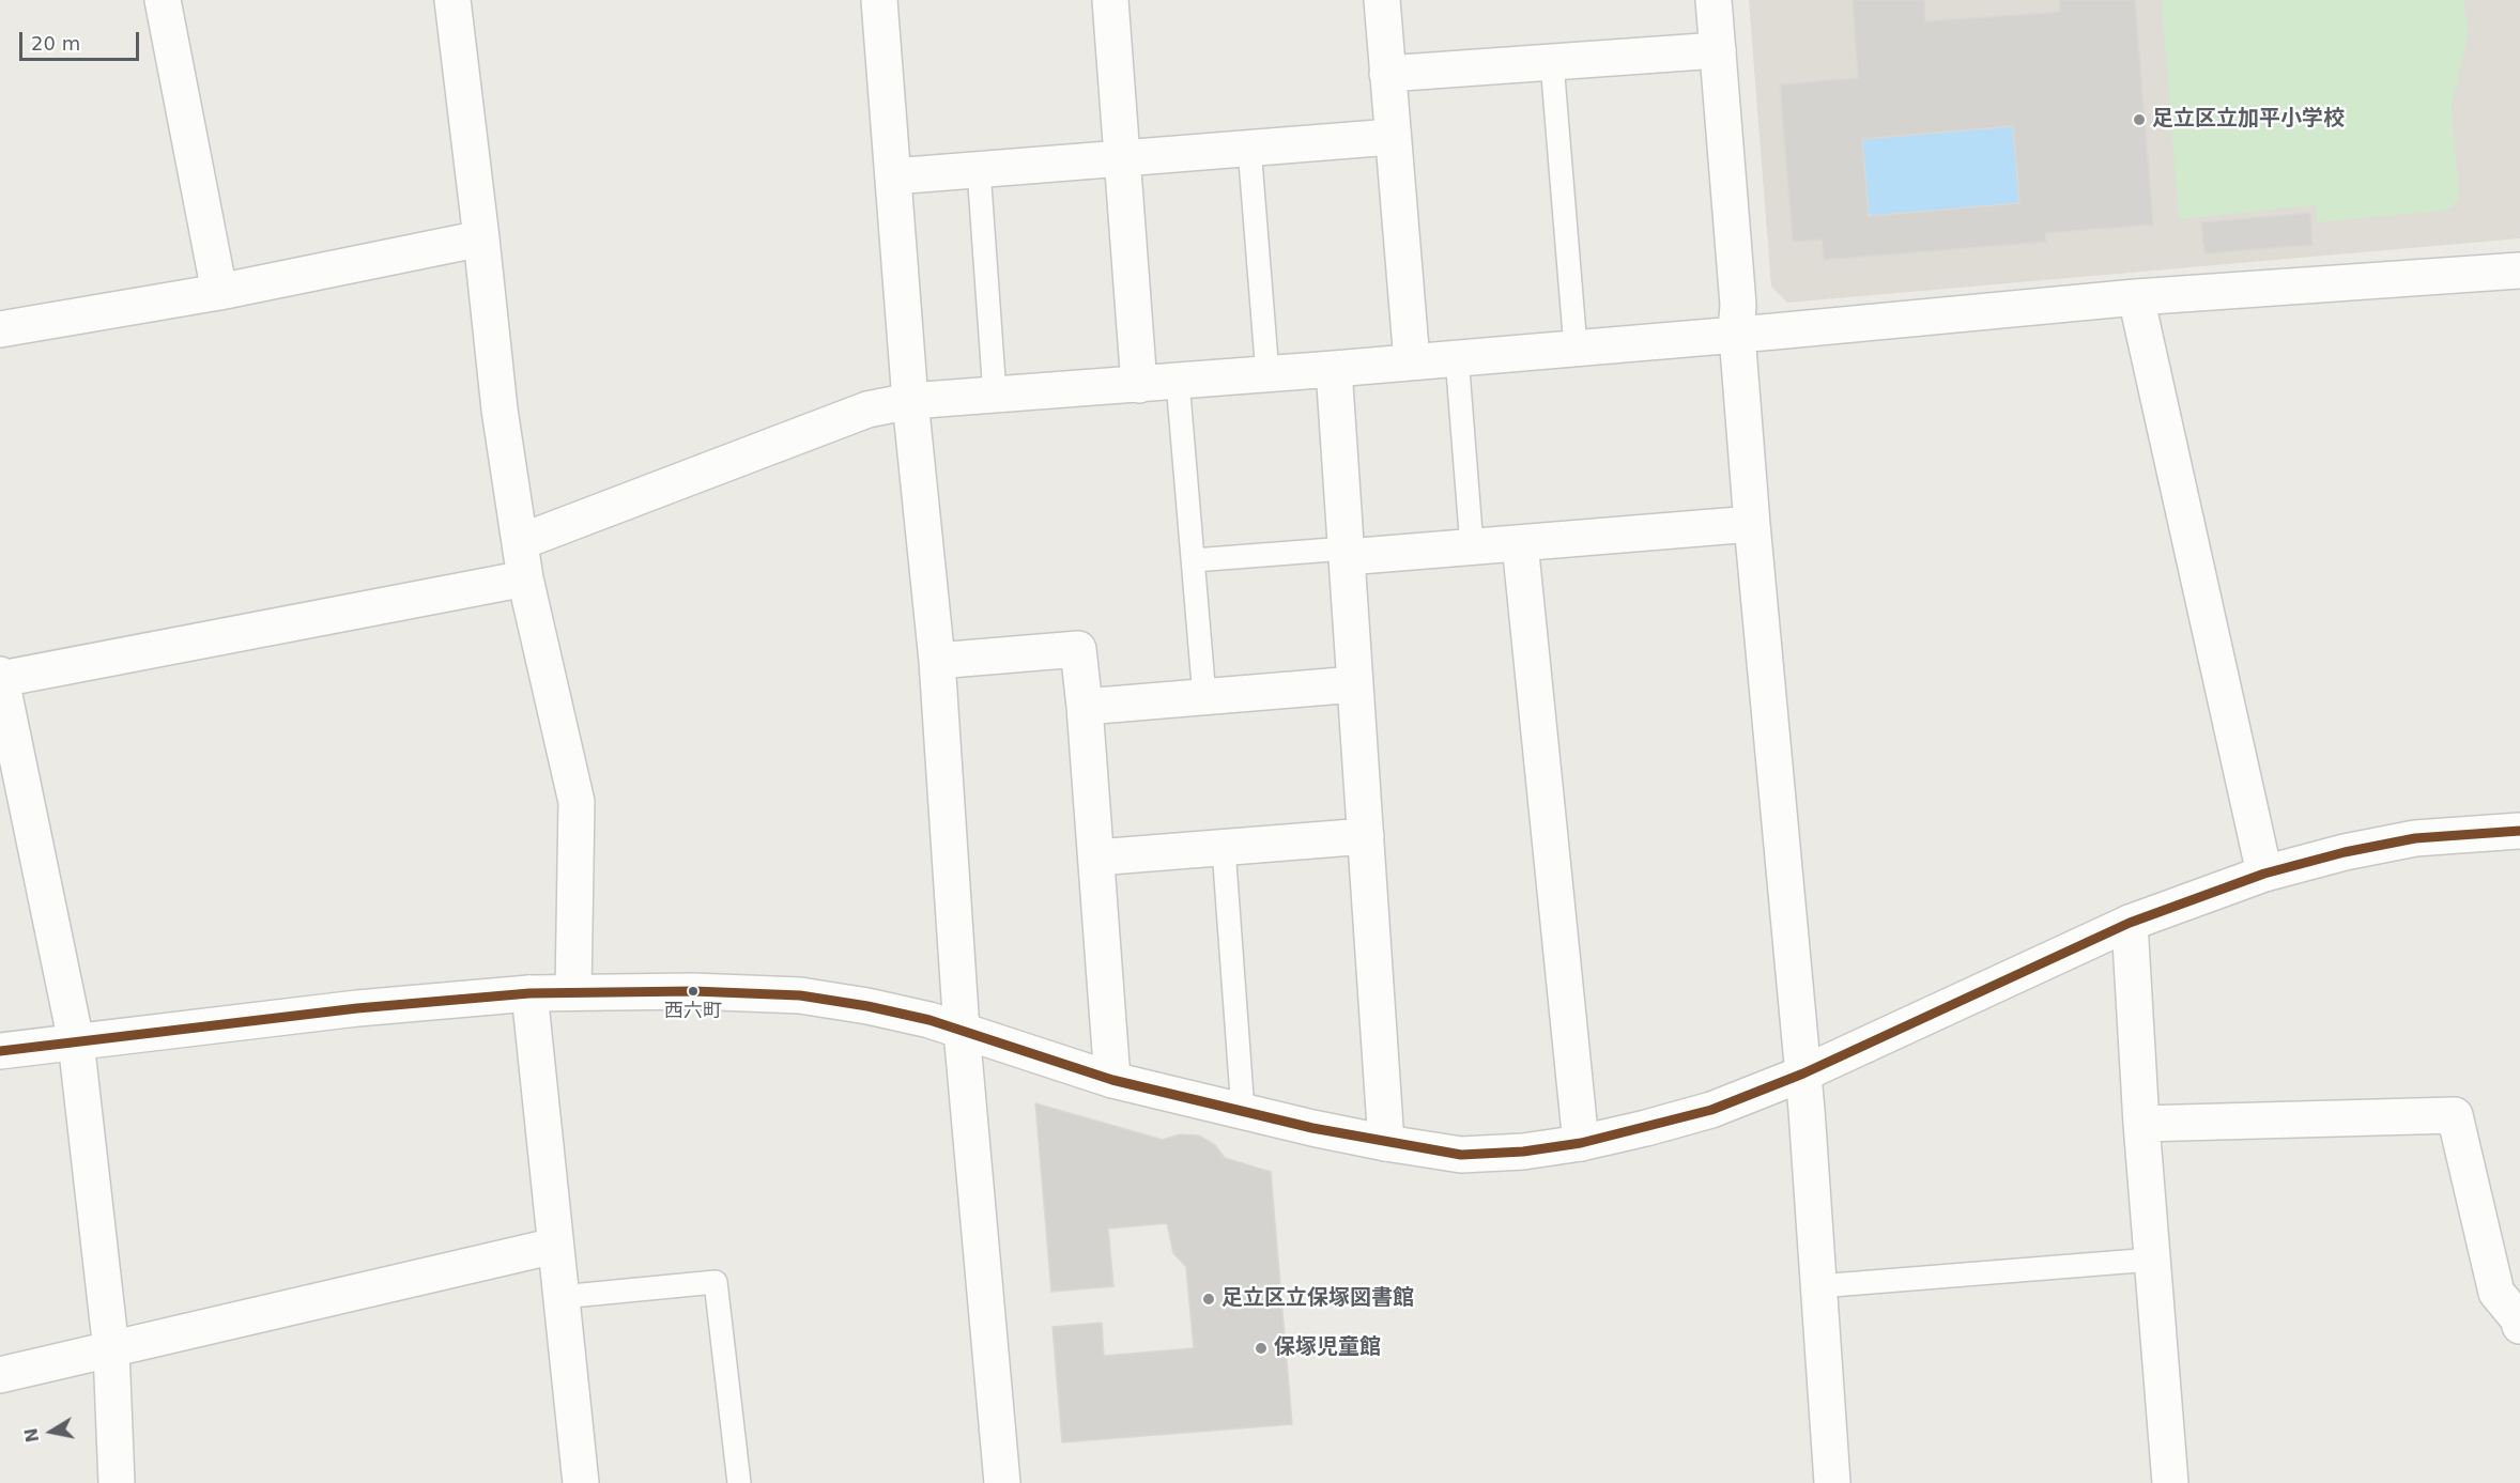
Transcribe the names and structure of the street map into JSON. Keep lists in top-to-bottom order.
{
  "places": [
    "足立区立加平小学校",
    "西六町",
    "足立区立保塚図書館",
    "保塚児童館"
  ],
  "scale_bar": "20 m",
  "north": "left"
}
